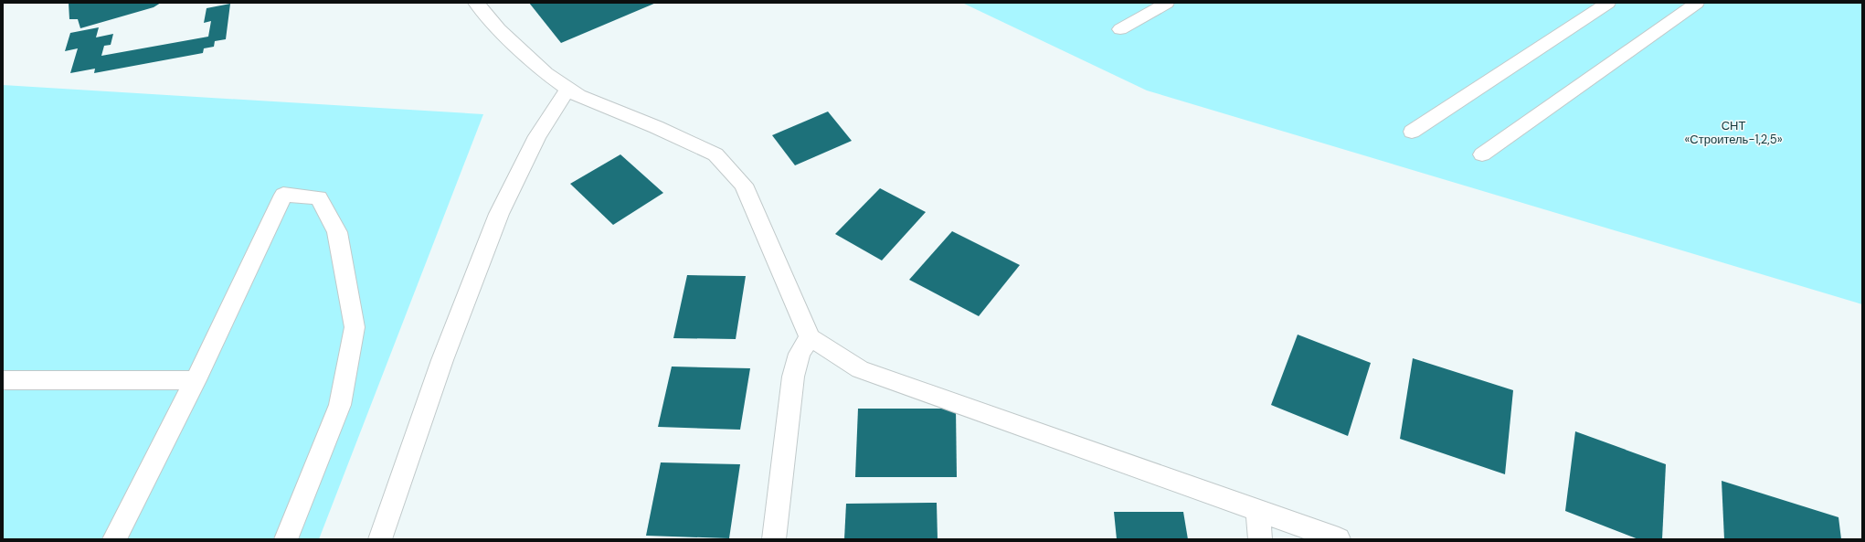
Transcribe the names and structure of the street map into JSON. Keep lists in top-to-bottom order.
{
  "parks": ["СНТ «Строитель-1,2,5»"]
}
